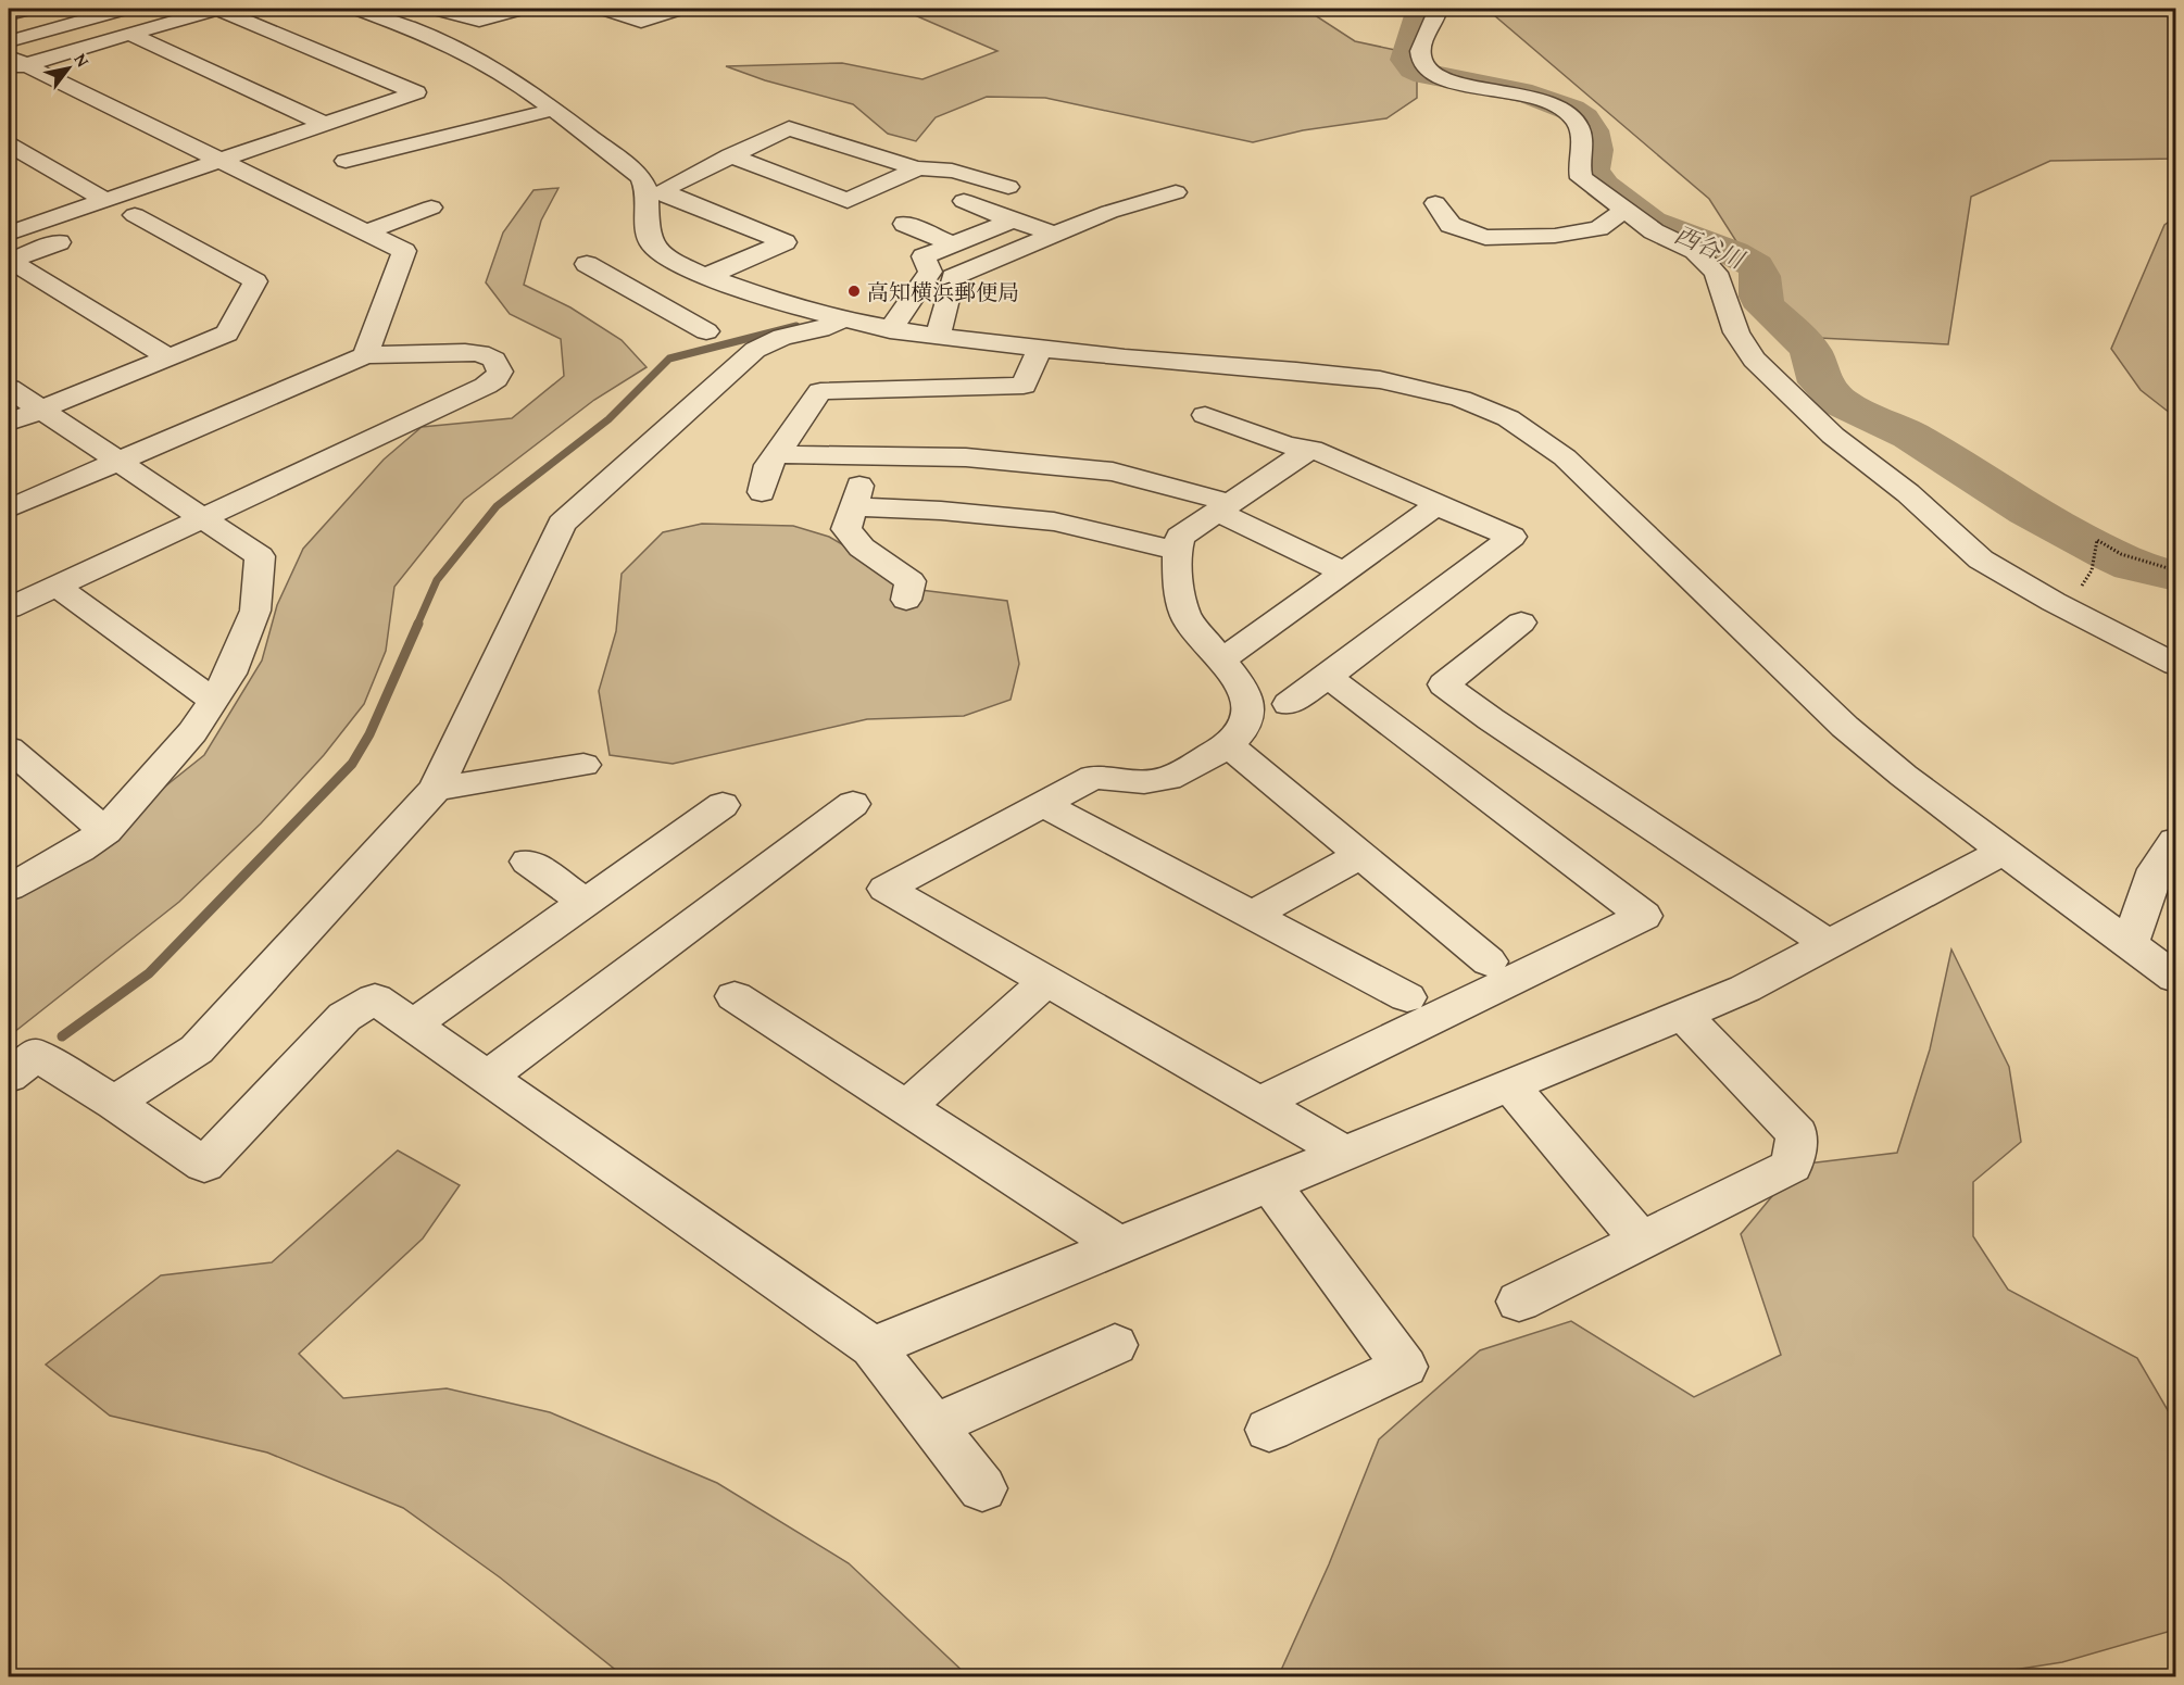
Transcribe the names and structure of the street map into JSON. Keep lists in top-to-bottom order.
{
  "water": ["西谷川"],
  "places": ["高知横浜郵便局"],
  "north": "top right"
}
